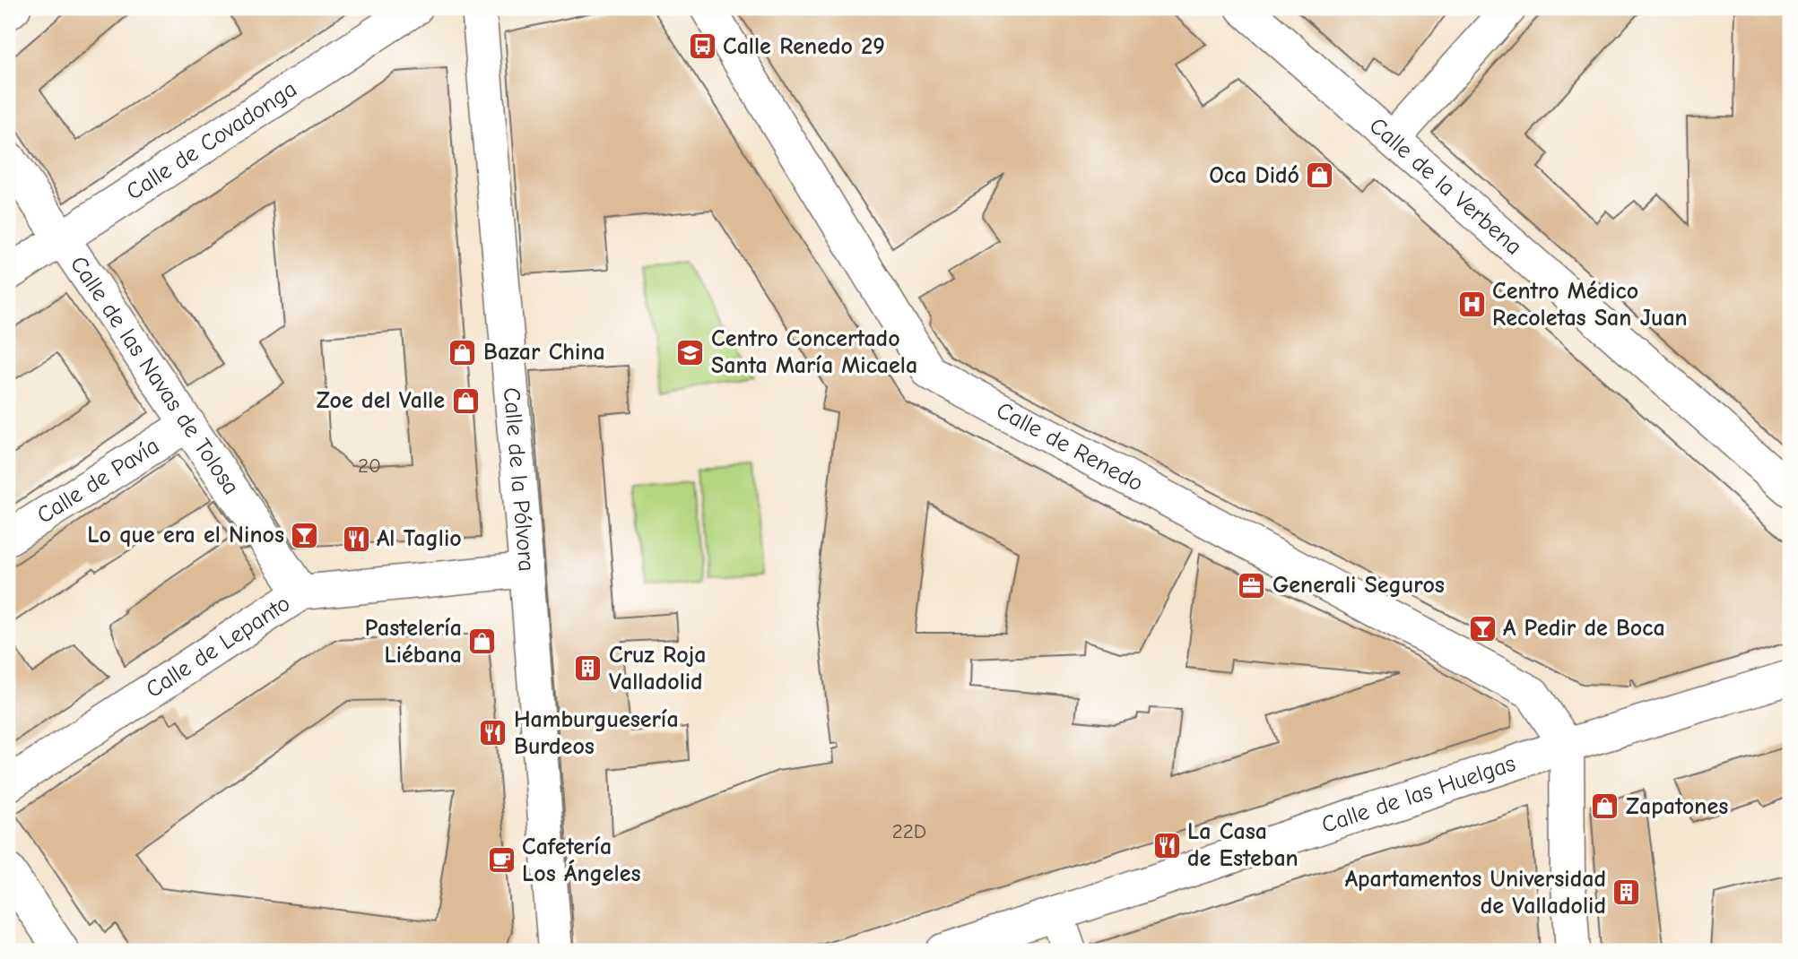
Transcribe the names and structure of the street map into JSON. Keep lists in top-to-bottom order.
{
  "streets": {
    "street": [
      "Calle de Covadonga",
      "Calle de la Verbena",
      "Calle de las Navas de Tolosa",
      "Calle de Renedo",
      "Calle de la Pólvora",
      "Calle de Pavía",
      "Calle de Lepanto",
      "Calle de las Huelgas"
    ]
  },
  "crossings": [
    ["Calle de Covadonga", "Calle de las Navas de Tolosa"],
    ["Calle de las Navas de Tolosa", "Calle de Pavía"],
    ["Calle de las Navas de Tolosa", "Calle de Lepanto"],
    ["Calle de Renedo", "Calle de las Huelgas"],
    ["Calle de la Pólvora", "Calle de Lepanto"]
  ],
  "places": {
    "bus stop": ["Calle Renedo 29"],
    "shop": [
      "Oca Didó",
      "Bazar China",
      "Zoe del Valle",
      "Pastelería Liébana",
      "Zapatones"
    ],
    "hospital": ["Centro Médico Recoletas San Juan"],
    "school or university": ["Centro Concertado Santa María Micaela"],
    "bar": ["Lo que era el Ninos", "A Pedir de Boca"],
    "restaurant": ["Al Taglio", "Hamburguesería Burdeos", "La Casa de Esteban"],
    "office": ["Generali Seguros"],
    "building": ["Cruz Roja Valladolid", "Apartamentos Universidad de Valladolid"],
    "cafe": ["Cafetería Los Ángeles"]
  },
  "house_numbers": ["20", "22D"]
}
